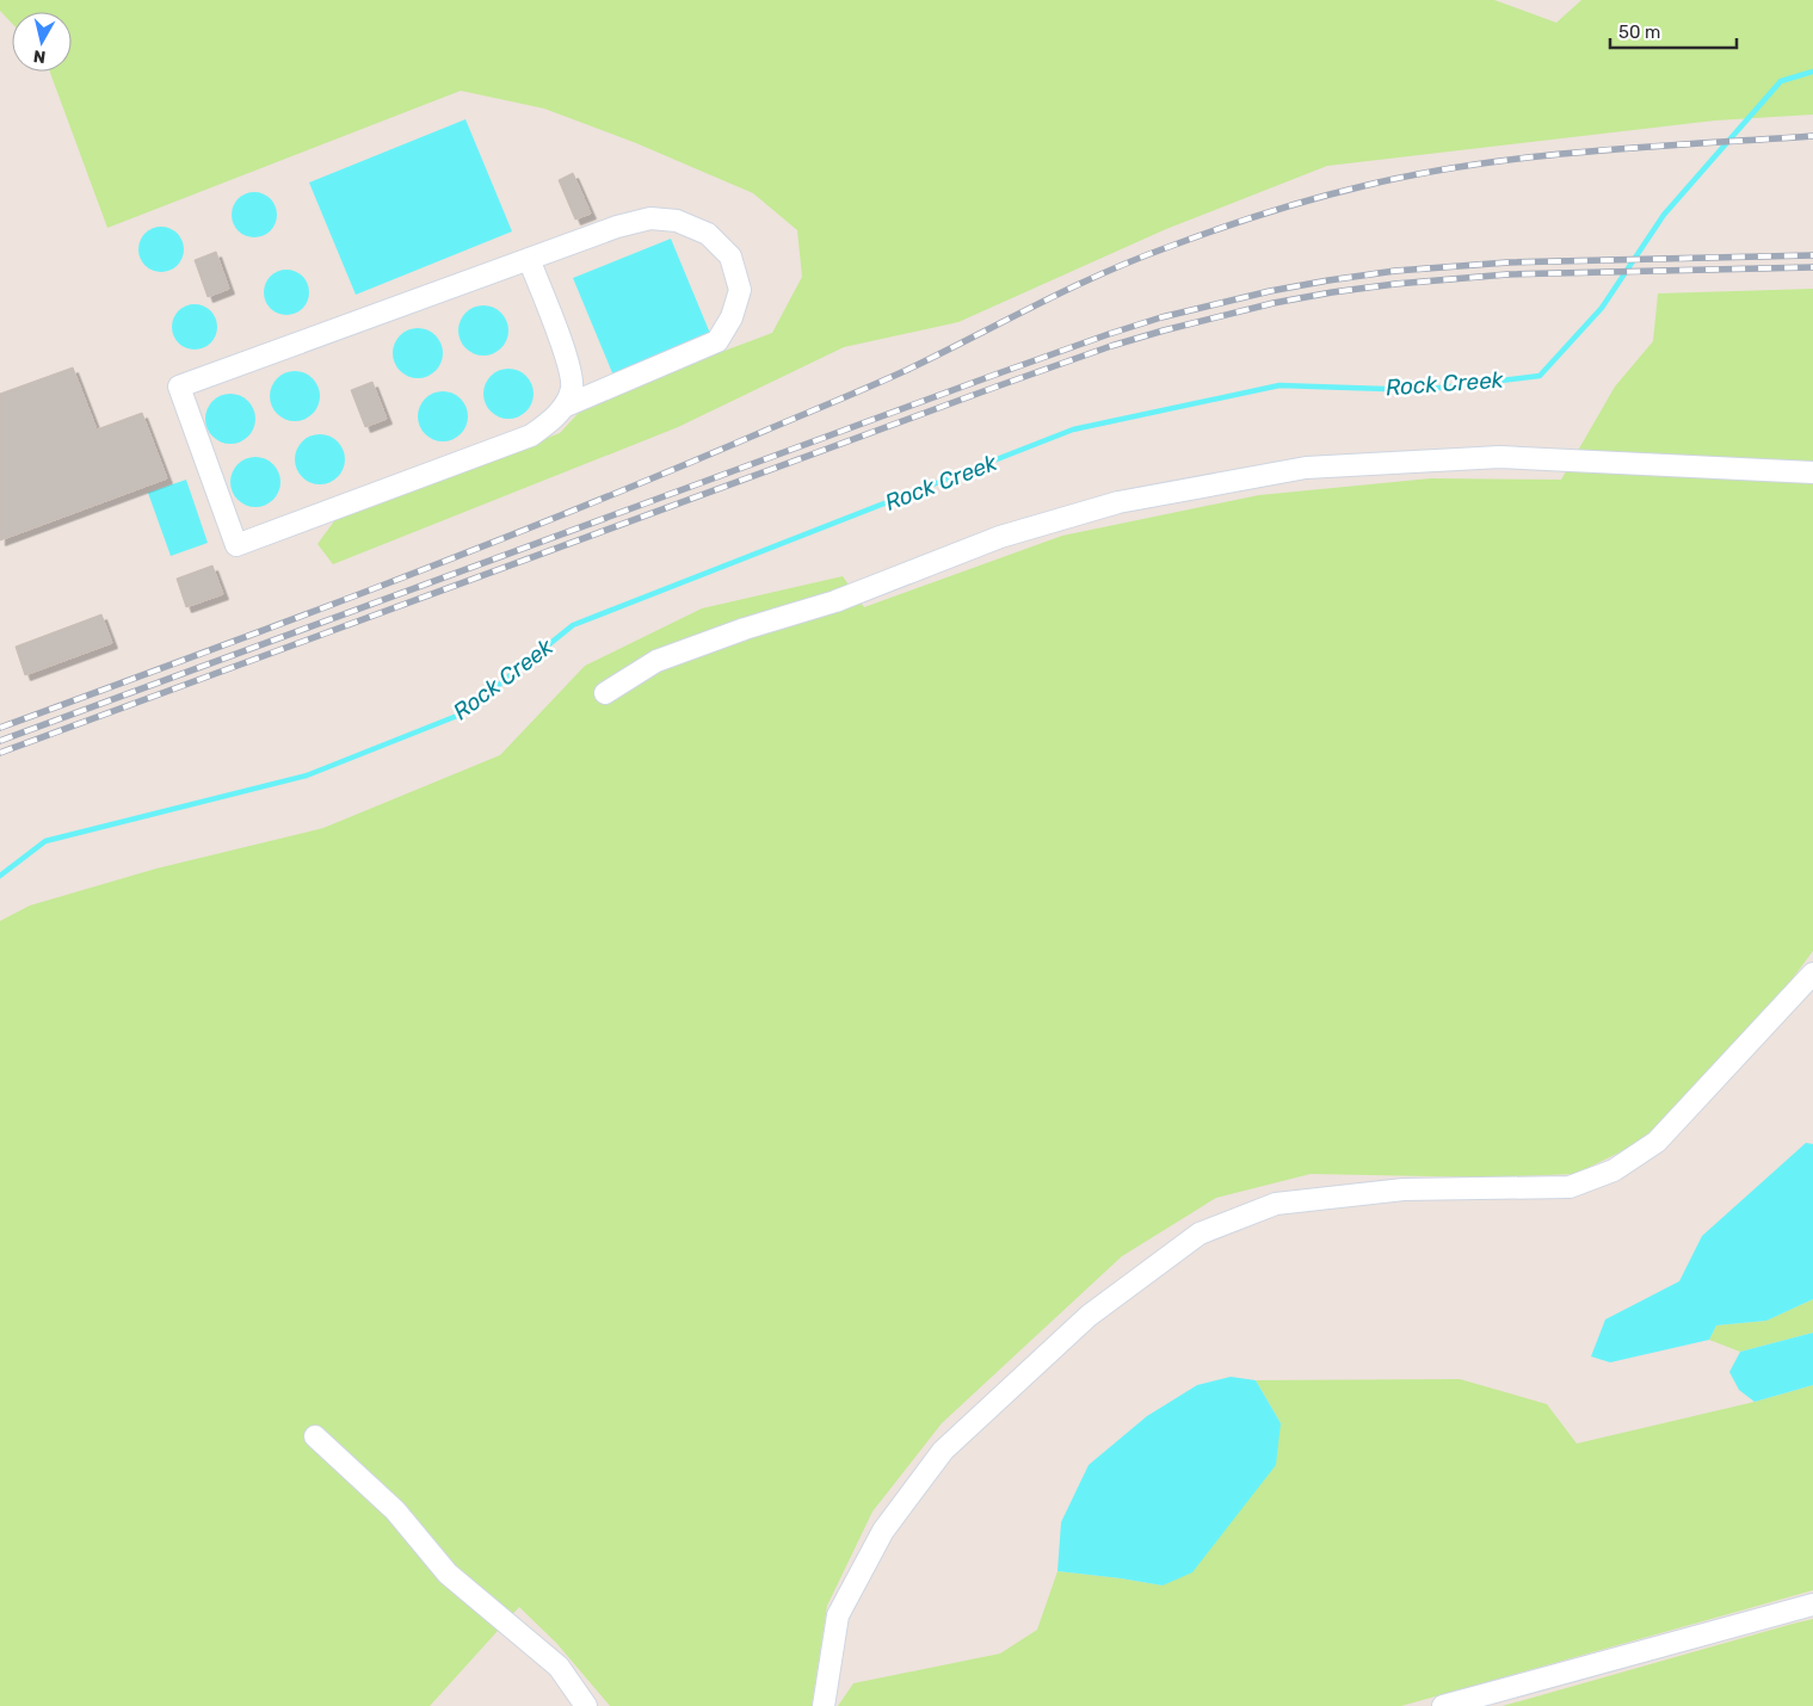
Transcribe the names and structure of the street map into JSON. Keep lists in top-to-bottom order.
{
  "water": ["Rock Creek"],
  "scale_bar": "50 m",
  "north": "bottom"
}
